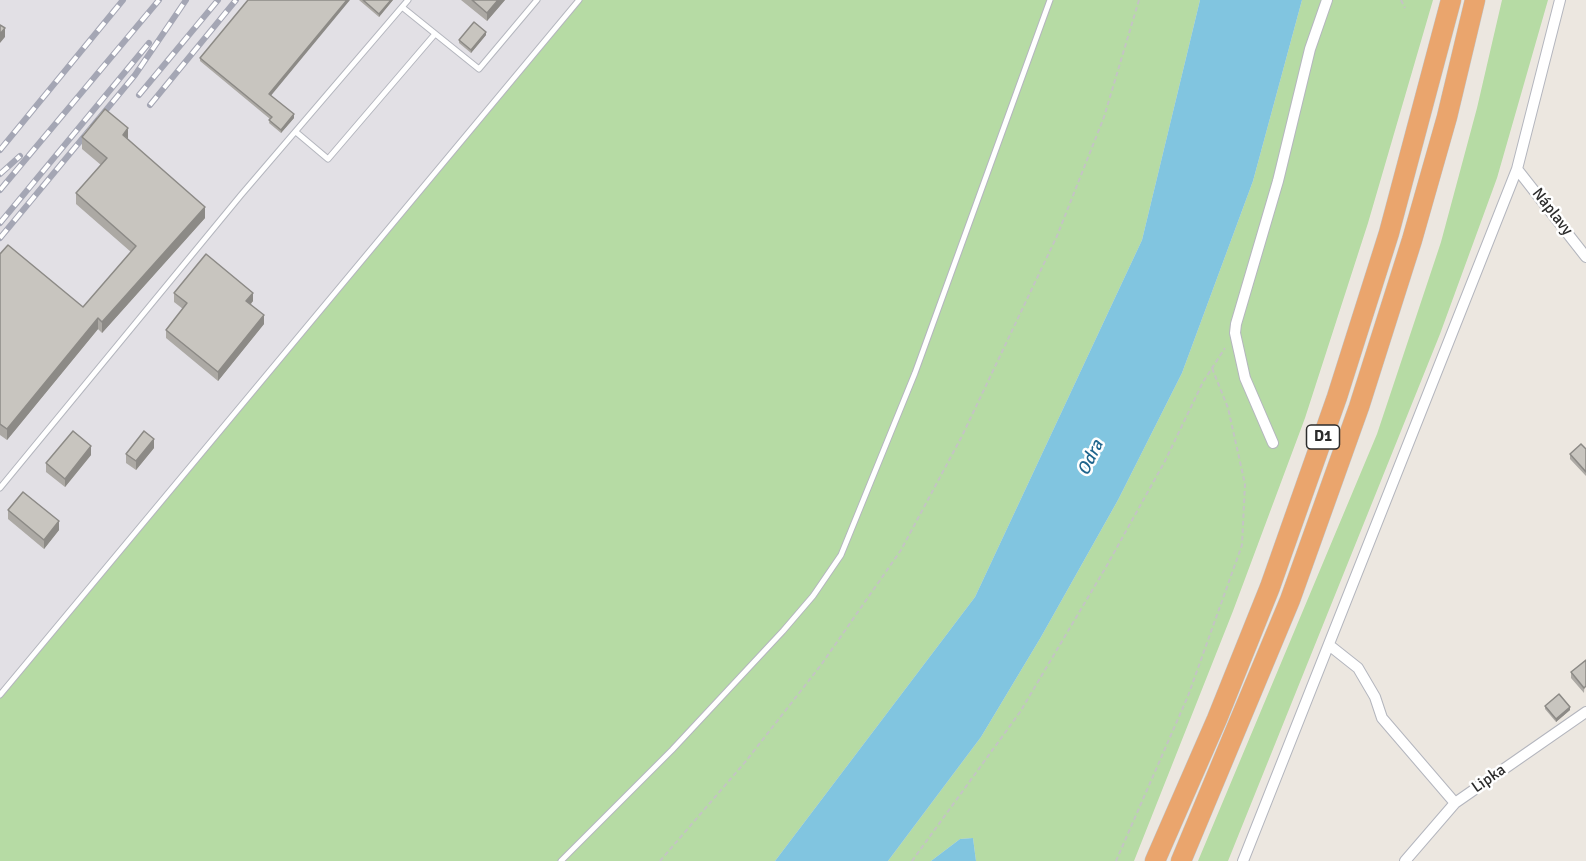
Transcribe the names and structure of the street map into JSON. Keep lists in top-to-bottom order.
{
  "streets": {
    "highway": ["D1"],
    "street": ["Náplavy", "Lipka"]
  },
  "water": ["Odra"]
}
